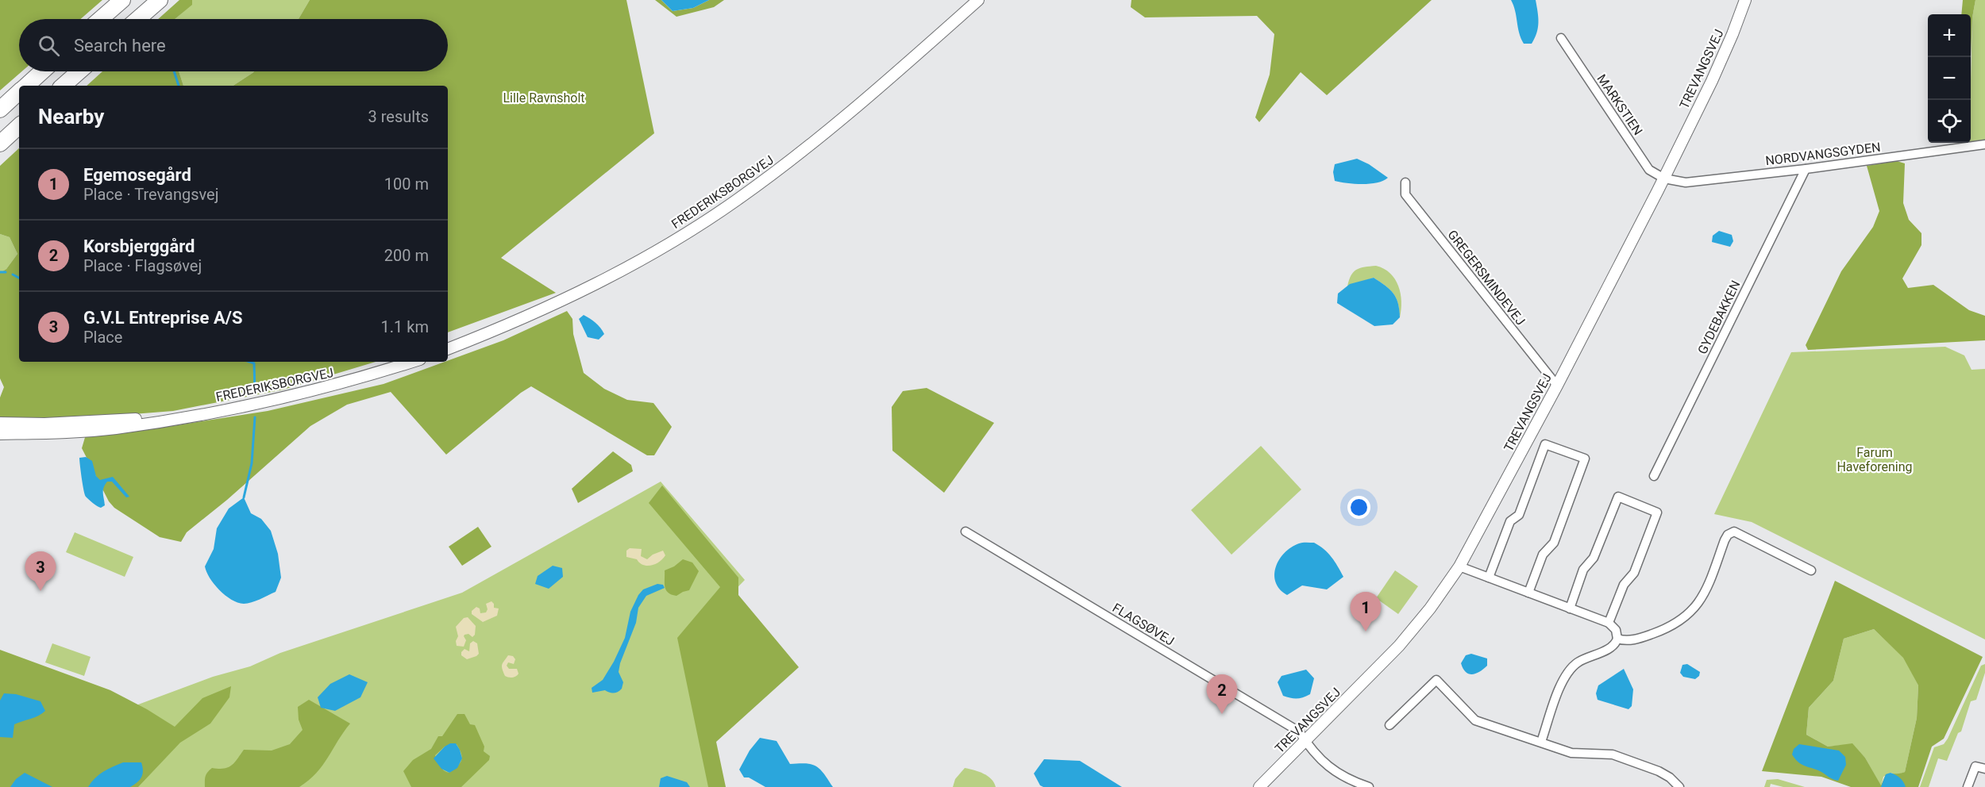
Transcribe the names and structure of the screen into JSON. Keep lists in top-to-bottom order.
{
  "streets": {
    "street": [
      "TREVANGSVEJ",
      "MARKSTIEN",
      "NORDVANGSGYDEN",
      "FREDERIKSBORGVEJ",
      "GREGERSMINDEVEJ",
      "GYDEBAKKEN",
      "FLAGSØVEJ"
    ]
  },
  "crossings": [
    ["TREVANGSVEJ", "MARKSTIEN"],
    ["TREVANGSVEJ", "NORDVANGSGYDEN"],
    ["TREVANGSVEJ", "GREGERSMINDEVEJ"],
    ["TREVANGSVEJ", "FLAGSØVEJ"],
    ["MARKSTIEN", "NORDVANGSGYDEN"],
    ["NORDVANGSGYDEN", "GYDEBAKKEN"]
  ],
  "parks": ["Lille Ravnsholt", "Farum Haveforening"],
  "page": {
    "map_buttons": ["+", "−"],
    "search": "Search here",
    "heading": ["Nearby", "3 results"],
    "list": [
      {
        "mark": "1",
        "name": "Egemosegård",
        "note": "Place · Trevangsvej",
        "value": "100 m"
      },
      {
        "mark": "2",
        "name": "Korsbjerggård",
        "note": "Place · Flagsøvej",
        "value": "200 m"
      },
      {
        "mark": "3",
        "name": "G.V.L Entreprise A/S",
        "note": "Place",
        "value": "1.1 km"
      }
    ],
    "pins": ["3", "1", "2"]
  }
}
